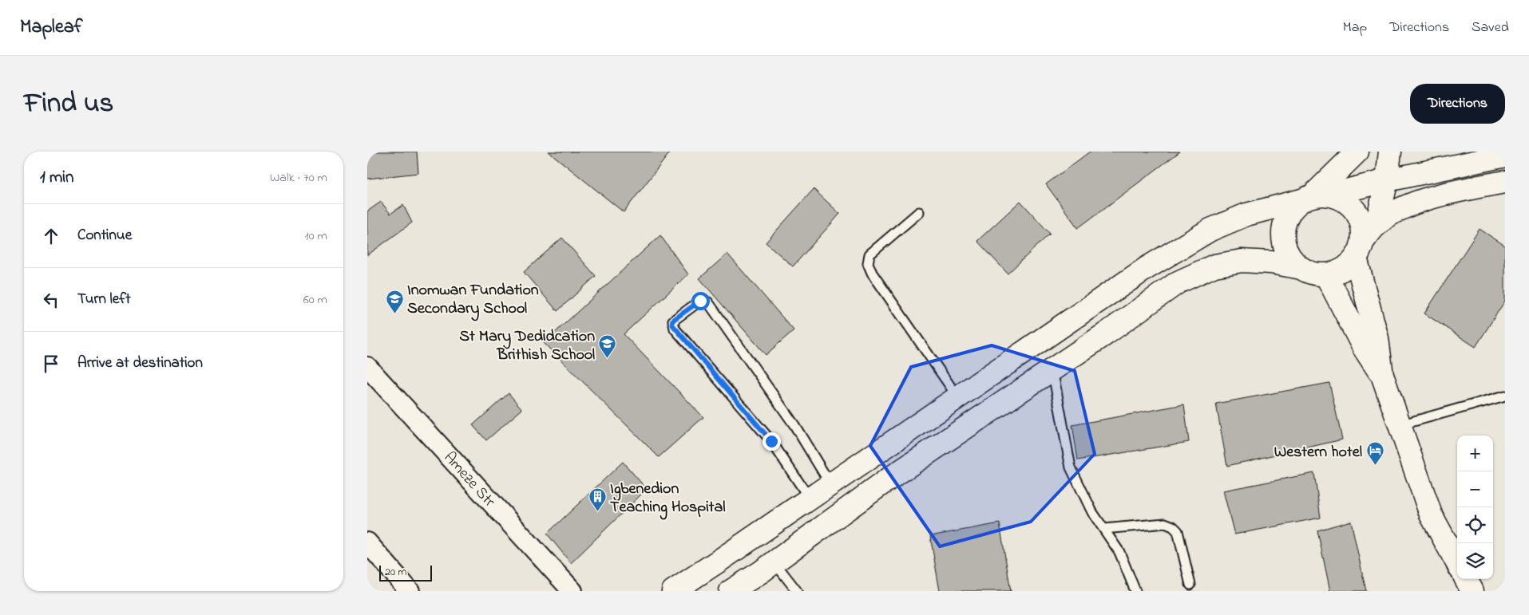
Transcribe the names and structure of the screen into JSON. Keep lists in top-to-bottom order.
{
  "streets": {
    "street": ["Ameze Str"]
  },
  "places": {
    "school or university": ["Inomwan Fundation Secondary School", "St Mary Dedidcation Brithish School"],
    "hotel": ["Western hotel"],
    "building": ["Igbenedion Teaching Hospital"]
  },
  "scale_bar": "20 m",
  "page": {
    "header": "Mapleaf",
    "nav": ["Map", "Directions", "Saved"],
    "title": "Find us",
    "buttons": "Directions",
    "heading": ["1 min", "Walk · 70 m"],
    "list": [
      ["Continue", "10 m"],
      ["Turn left", "60 m"],
      "Arrive at destination"
    ],
    "map_buttons": ["+", "−"],
    "scale": "20 m"
  }
}
